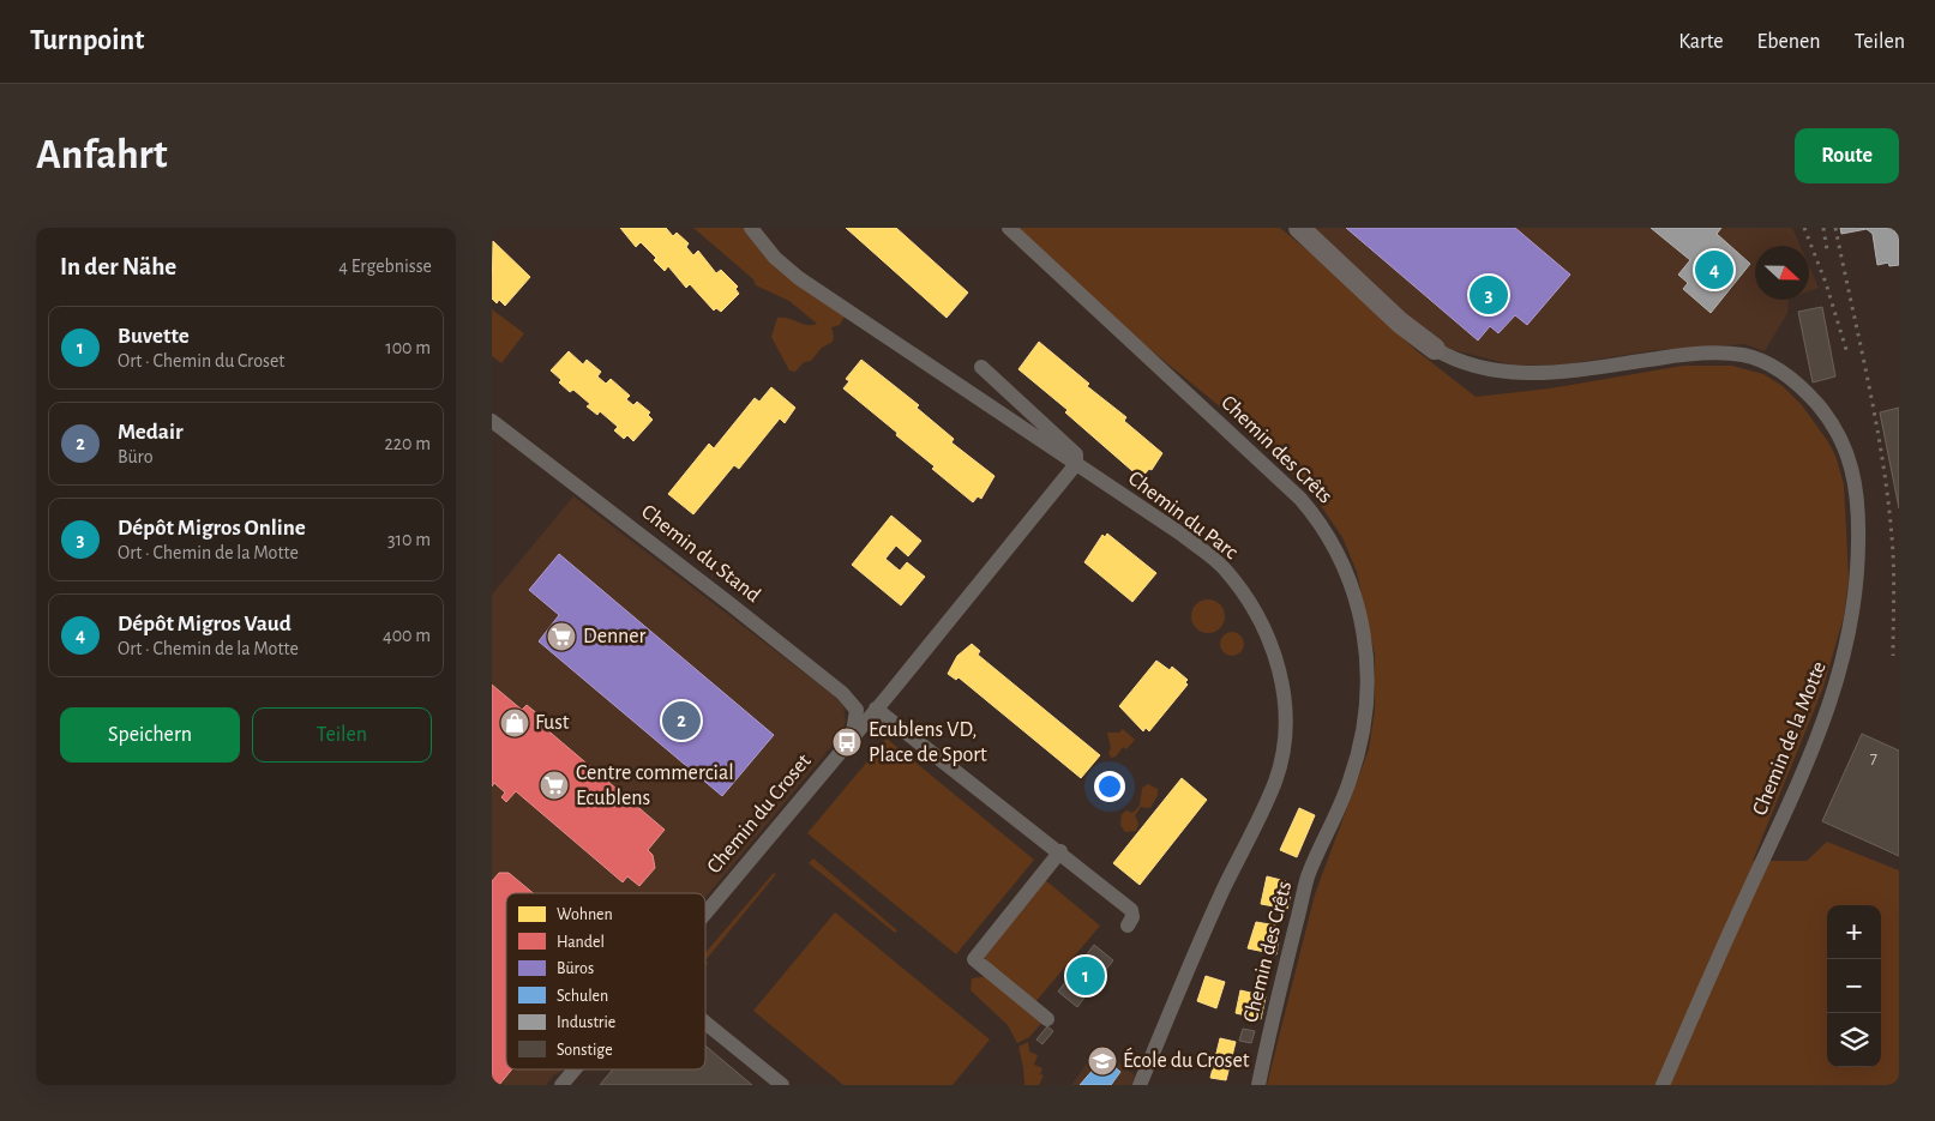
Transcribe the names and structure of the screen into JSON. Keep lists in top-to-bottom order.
{
  "streets": {
    "street": [
      "Chemin des Crêts",
      "Chemin du Parc",
      "Chemin du Stand",
      "Chemin de la Motte",
      "Chemin du Croset"
    ]
  },
  "crossings": [
    ["Chemin du Parc", "Chemin du Croset"],
    ["Chemin du Stand", "Chemin du Croset"]
  ],
  "places": {
    "supermarket": ["Denner", "Centre commercial Ecublens"],
    "shop": ["Fust"],
    "bus stop": ["Ecublens VD, Place de Sport"],
    "school or university": ["École du Croset"]
  },
  "house_numbers": ["7"],
  "legend": [
    "Wohnen",
    "Handel",
    "Büros",
    "Schulen",
    "Industrie",
    "Sonstige"
  ],
  "north": "right",
  "page": {
    "header": "Turnpoint",
    "nav": ["Karte", "Ebenen", "Teilen"],
    "buttons": [
      "Route",
      ["Speichern", "Teilen"]
    ],
    "title": "Anfahrt",
    "heading": ["In der Nähe", "4 Ergebnisse"],
    "pins": [
      "4",
      "3",
      "2",
      "1"
    ],
    "list": [
      {
        "mark": "1",
        "name": "Buvette",
        "note": "Ort · Chemin du Croset",
        "value": "100 m"
      },
      {
        "mark": "2",
        "name": "Medair",
        "note": "Büro",
        "value": "220 m"
      },
      {
        "mark": "3",
        "name": "Dépôt Migros Online",
        "note": "Ort · Chemin de la Motte",
        "value": "310 m"
      },
      {
        "mark": "4",
        "name": "Dépôt Migros Vaud",
        "note": "Ort · Chemin de la Motte",
        "value": "400 m"
      }
    ],
    "map_buttons": ["+", "−"]
  }
}
